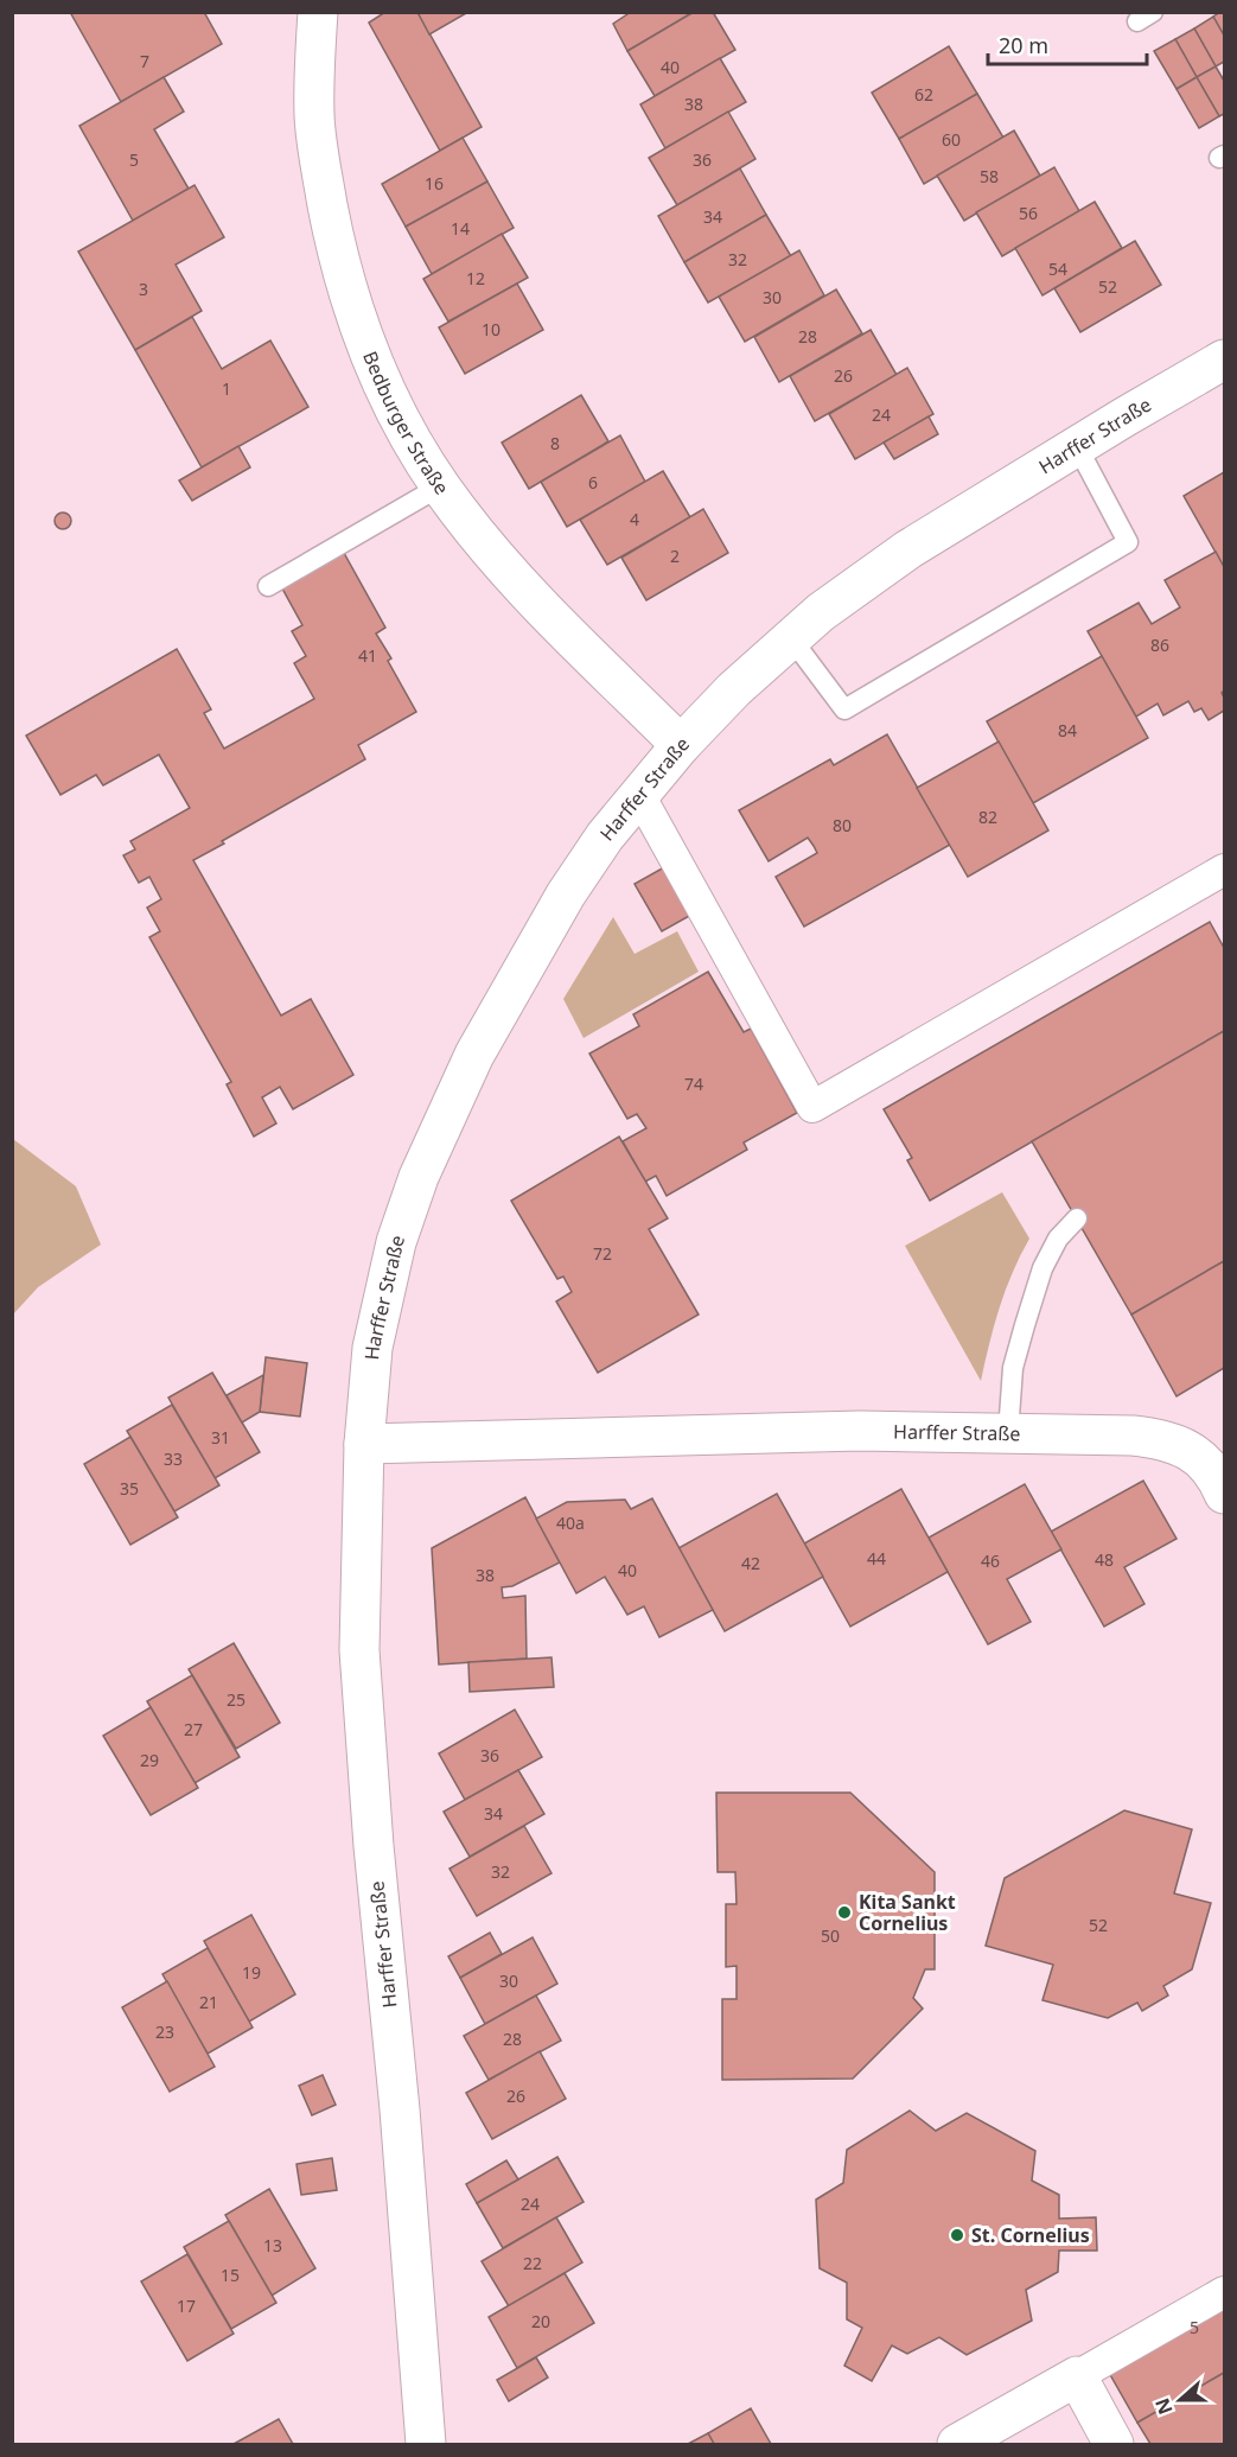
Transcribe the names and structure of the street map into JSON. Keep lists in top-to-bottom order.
{
  "streets": {
    "street": ["Bedburger Straße", "Harffer Straße"]
  },
  "crossings": [
    ["Bedburger Straße", "Harffer Straße"]
  ],
  "places": ["Kita Sankt Cornelius", "St. Cornelius"],
  "house_numbers": [
    "7",
    "40",
    "62",
    "38",
    "60",
    "5",
    "36",
    "58",
    "16",
    "56",
    "34",
    "14",
    "32",
    "54",
    "12",
    "52",
    "3",
    "30",
    "10",
    "28",
    "26",
    "1",
    "24",
    "8",
    "6",
    "4",
    "2",
    "86",
    "41",
    "84",
    "82",
    "80",
    "74",
    "72",
    "31",
    "33",
    "35",
    "40a",
    "44",
    "48",
    "46",
    "42",
    "40",
    "38",
    "25",
    "27",
    "36",
    "29",
    "34",
    "32",
    "52",
    "50",
    "19",
    "30",
    "21",
    "23",
    "28",
    "26",
    "24",
    "13",
    "22",
    "15",
    "17",
    "20",
    "5"
  ],
  "scale_bar": "20 m",
  "north": "left"
}
